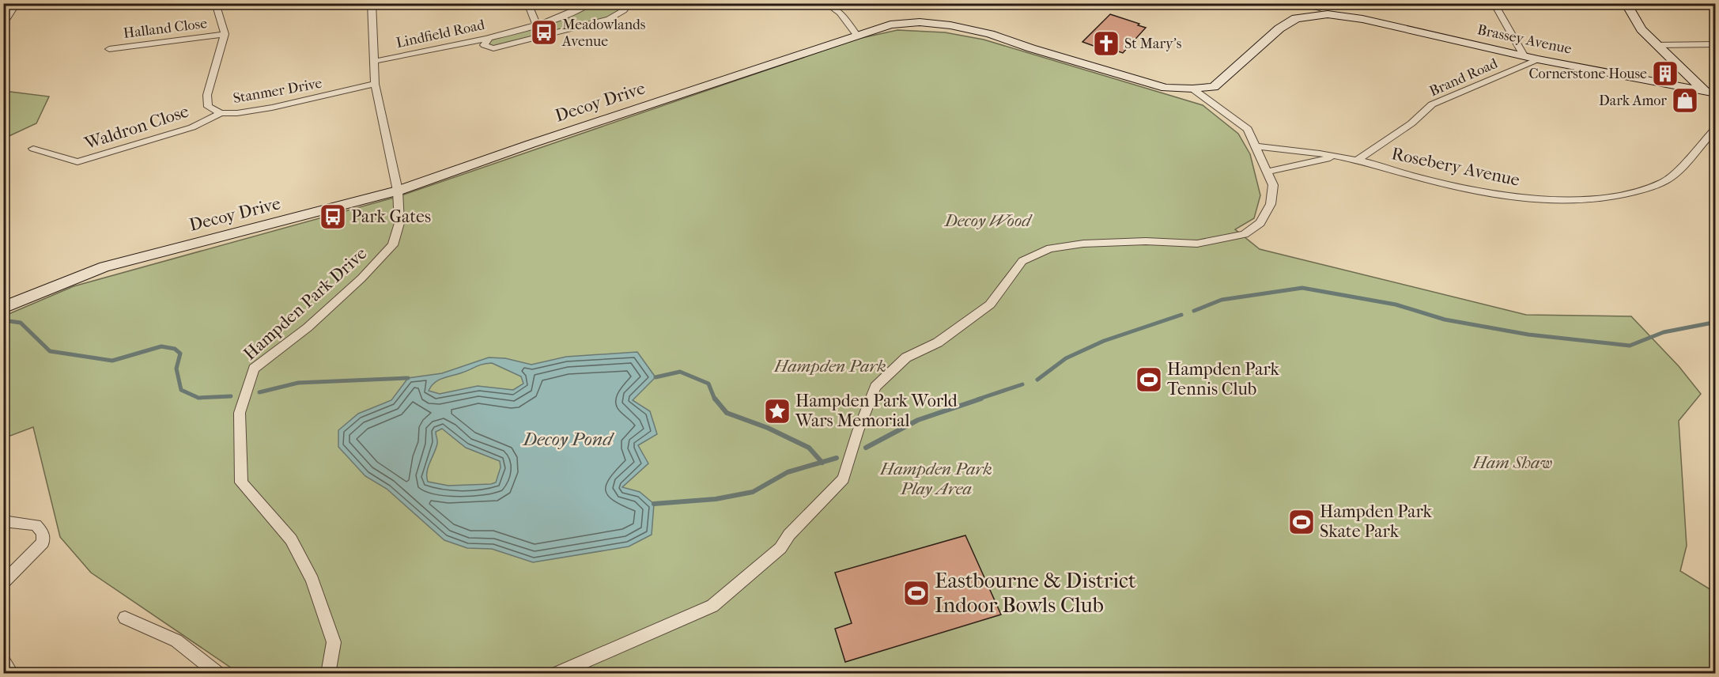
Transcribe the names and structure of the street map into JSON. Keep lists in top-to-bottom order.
{
  "streets": {
    "street": [
      "Halland Close",
      "Lindfield Road",
      "Brassey Avenue",
      "Brand Road",
      "Stanmer Drive",
      "Decoy Drive",
      "Waldron Close",
      "Rosebery Avenue",
      "Hampden Park Drive"
    ]
  },
  "crossings": [
    ["Halland Close", "Stanmer Drive"],
    ["Lindfield Road", "Hampden Park Drive"],
    ["Brassey Avenue", "Brand Road"],
    ["Brassey Avenue", "Decoy Drive"],
    ["Brand Road", "Rosebery Avenue"],
    ["Stanmer Drive", "Waldron Close"],
    ["Stanmer Drive", "Hampden Park Drive"],
    ["Decoy Drive", "Hampden Park Drive"]
  ],
  "water": ["Decoy Pond"],
  "parks": [
    "Decoy Wood",
    "Hampden Park",
    "Ham Shaw",
    "Hampden Park Play Area"
  ],
  "places": {
    "bus stop": ["Meadowlands Avenue", "Park Gates"],
    "church": ["St Mary's"],
    "building": ["Cornerstone House"],
    "shop": ["Dark Amor"],
    "sports": ["Hampden Park Tennis Club", "Hampden Park Skate Park", "Eastbourne & District Indoor Bowls Club"],
    "place": ["Hampden Park World Wars Memorial"]
  }
}
